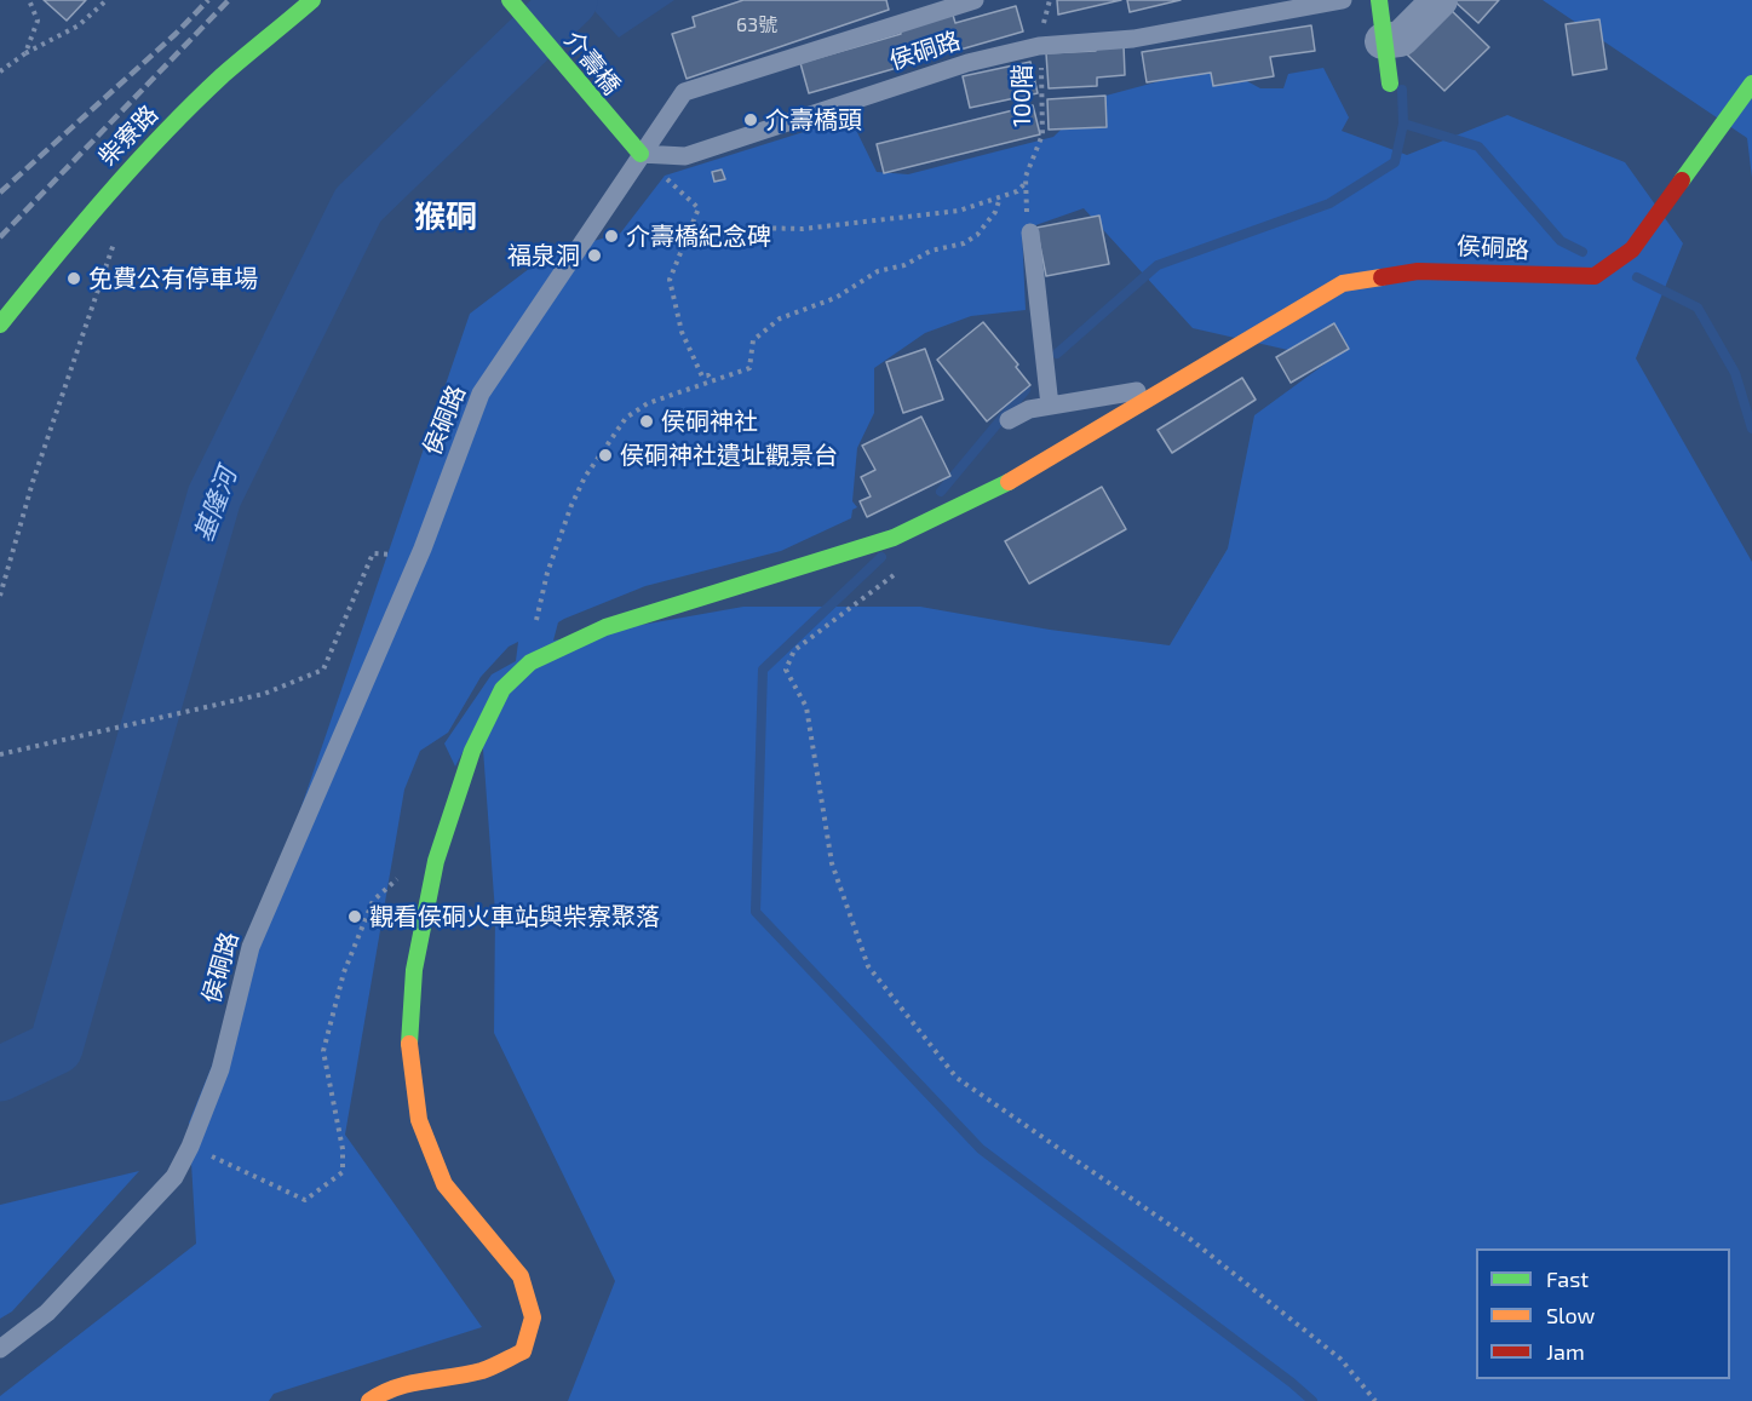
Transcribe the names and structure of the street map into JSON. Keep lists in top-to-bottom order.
{
  "streets": {
    "street": ["侯硐路", "介壽橋", "柴寮路"],
    "path": ["100階"]
  },
  "crossings": [
    ["侯硐路", "介壽橋"],
    ["侯硐路", "100階"]
  ],
  "districts": ["猴硐"],
  "water": ["基隆河"],
  "places": [
    "介壽橋頭",
    "介壽橋紀念碑",
    "福泉洞",
    "免費公有停車場",
    "侯硐神社",
    "侯硐神社遺址觀景台",
    "觀看侯硐火車站與柴寮聚落"
  ],
  "house_numbers": ["63號"],
  "legend": ["Fast", "Slow", "Jam"]
}
